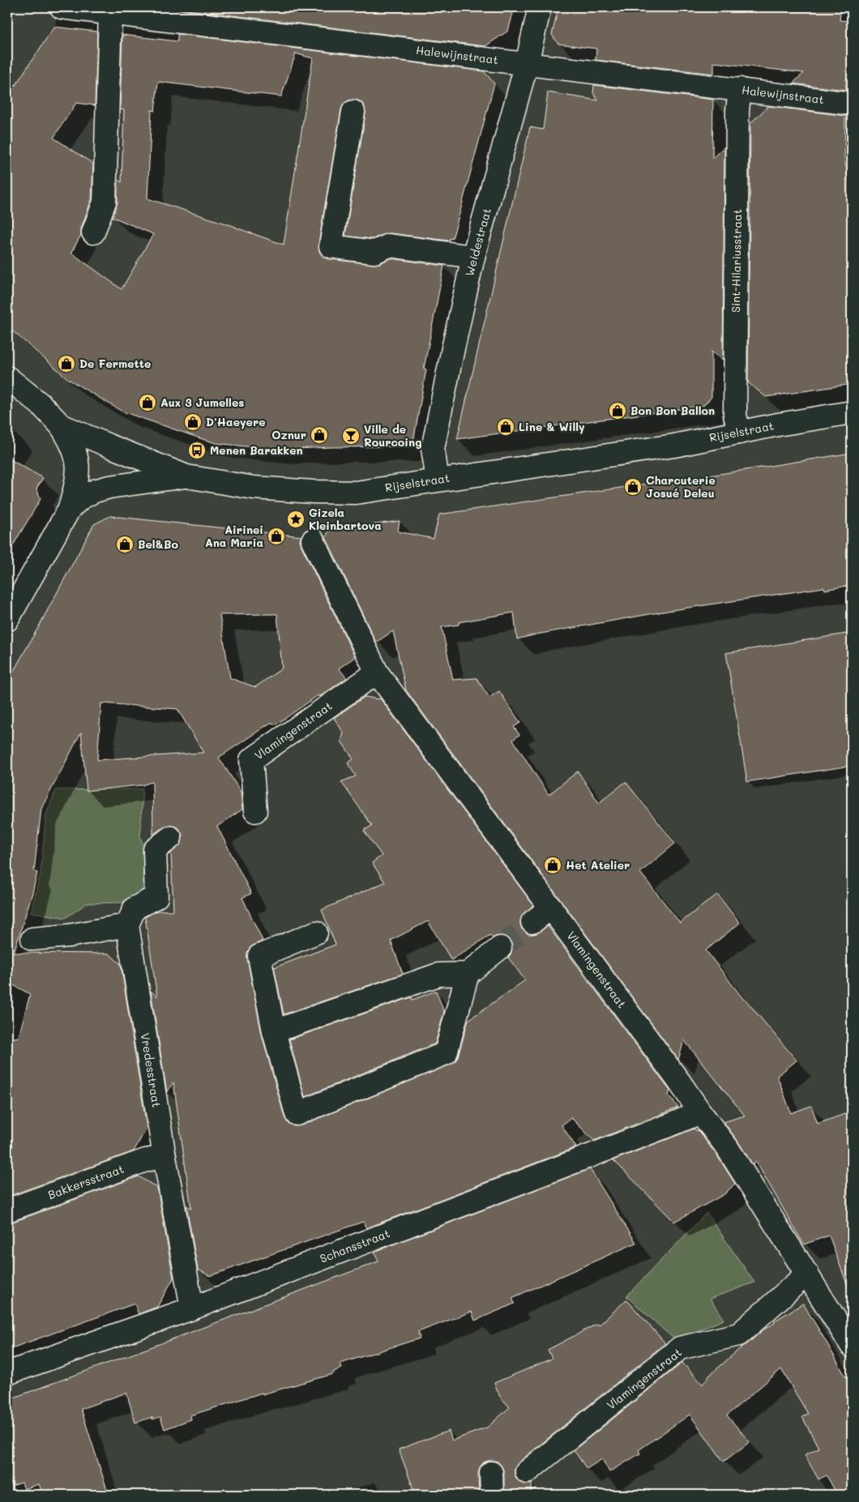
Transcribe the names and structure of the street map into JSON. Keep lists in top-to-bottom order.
{
  "streets": {
    "street": [
      "Halewijnstraat",
      "Weidestraat",
      "Sint-Hilariusstraat",
      "Rijselstraat",
      "Vlamingenstraat",
      "Vredesstraat",
      "Bakkersstraat",
      "Schansstraat"
    ]
  },
  "crossings": [
    ["Halewijnstraat", "Weidestraat"],
    ["Halewijnstraat", "Sint-Hilariusstraat"],
    ["Weidestraat", "Rijselstraat"],
    ["Sint-Hilariusstraat", "Rijselstraat"],
    ["Vlamingenstraat", "Schansstraat"],
    ["Vredesstraat", "Bakkersstraat"],
    ["Vredesstraat", "Schansstraat"]
  ],
  "places": {
    "shop": [
      "De Fermette",
      "Aux 3 Jumelles",
      "Bon Bon Ballon",
      "D'Haeyere",
      "Line & Willy",
      "Oznur",
      "Charcuterie Josué Deleu",
      "Airinei Ana Maria",
      "Bel&Bo",
      "Het Atelier"
    ],
    "bar": ["Ville de Rourcoing"],
    "bus stop": ["Menen Barakken"],
    "place": ["Gizela Kleinbartova"]
  }
}
